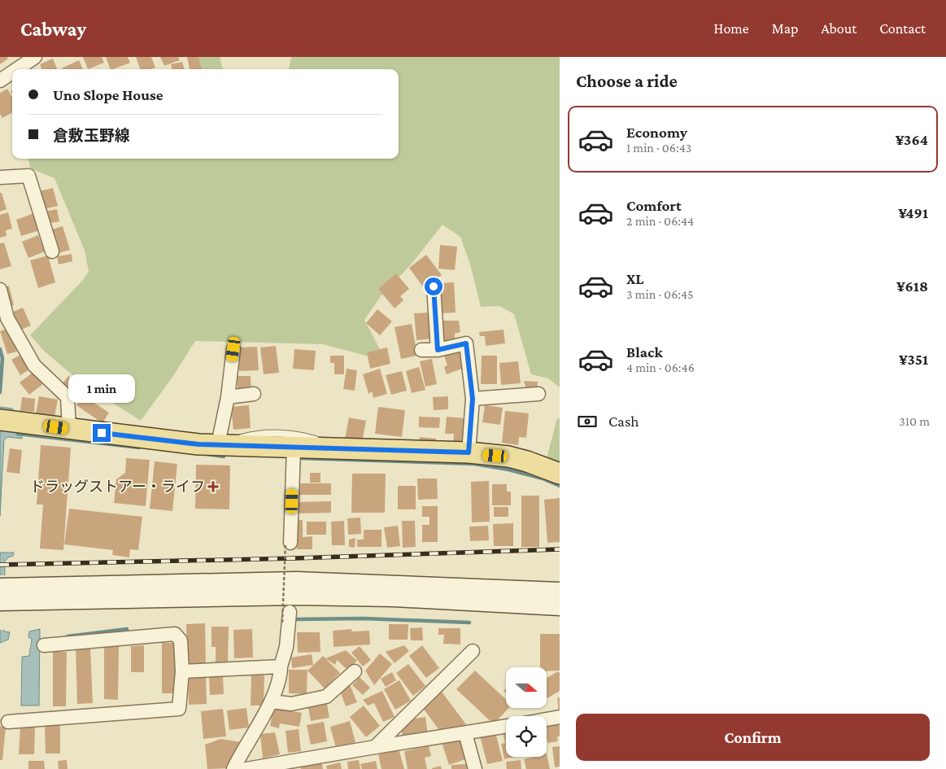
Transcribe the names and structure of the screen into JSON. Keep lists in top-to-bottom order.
{
  "places": {
    "health": ["ドラッグストアー・ライフ"]
  },
  "north": "right",
  "page": {
    "header": "Cabway",
    "nav": [
      "Home",
      "Map",
      "About",
      "Contact"
    ],
    "heading": "Choose a ride",
    "banner": ["Uno Slope House", "倉敷玉野線"],
    "list": [
      {
        "name": "Economy",
        "note": "1 min · 06:43",
        "value": "¥364"
      },
      {
        "name": "Comfort",
        "note": "2 min · 06:44",
        "value": "¥491"
      },
      {
        "name": "XL",
        "note": "3 min · 06:45",
        "value": "¥618"
      },
      {
        "name": "Black",
        "note": "4 min · 06:46",
        "value": "¥351"
      }
    ],
    "bubble": "1 min",
    "pay": ["Cash", "310 m"],
    "buttons": "Confirm"
  }
}
